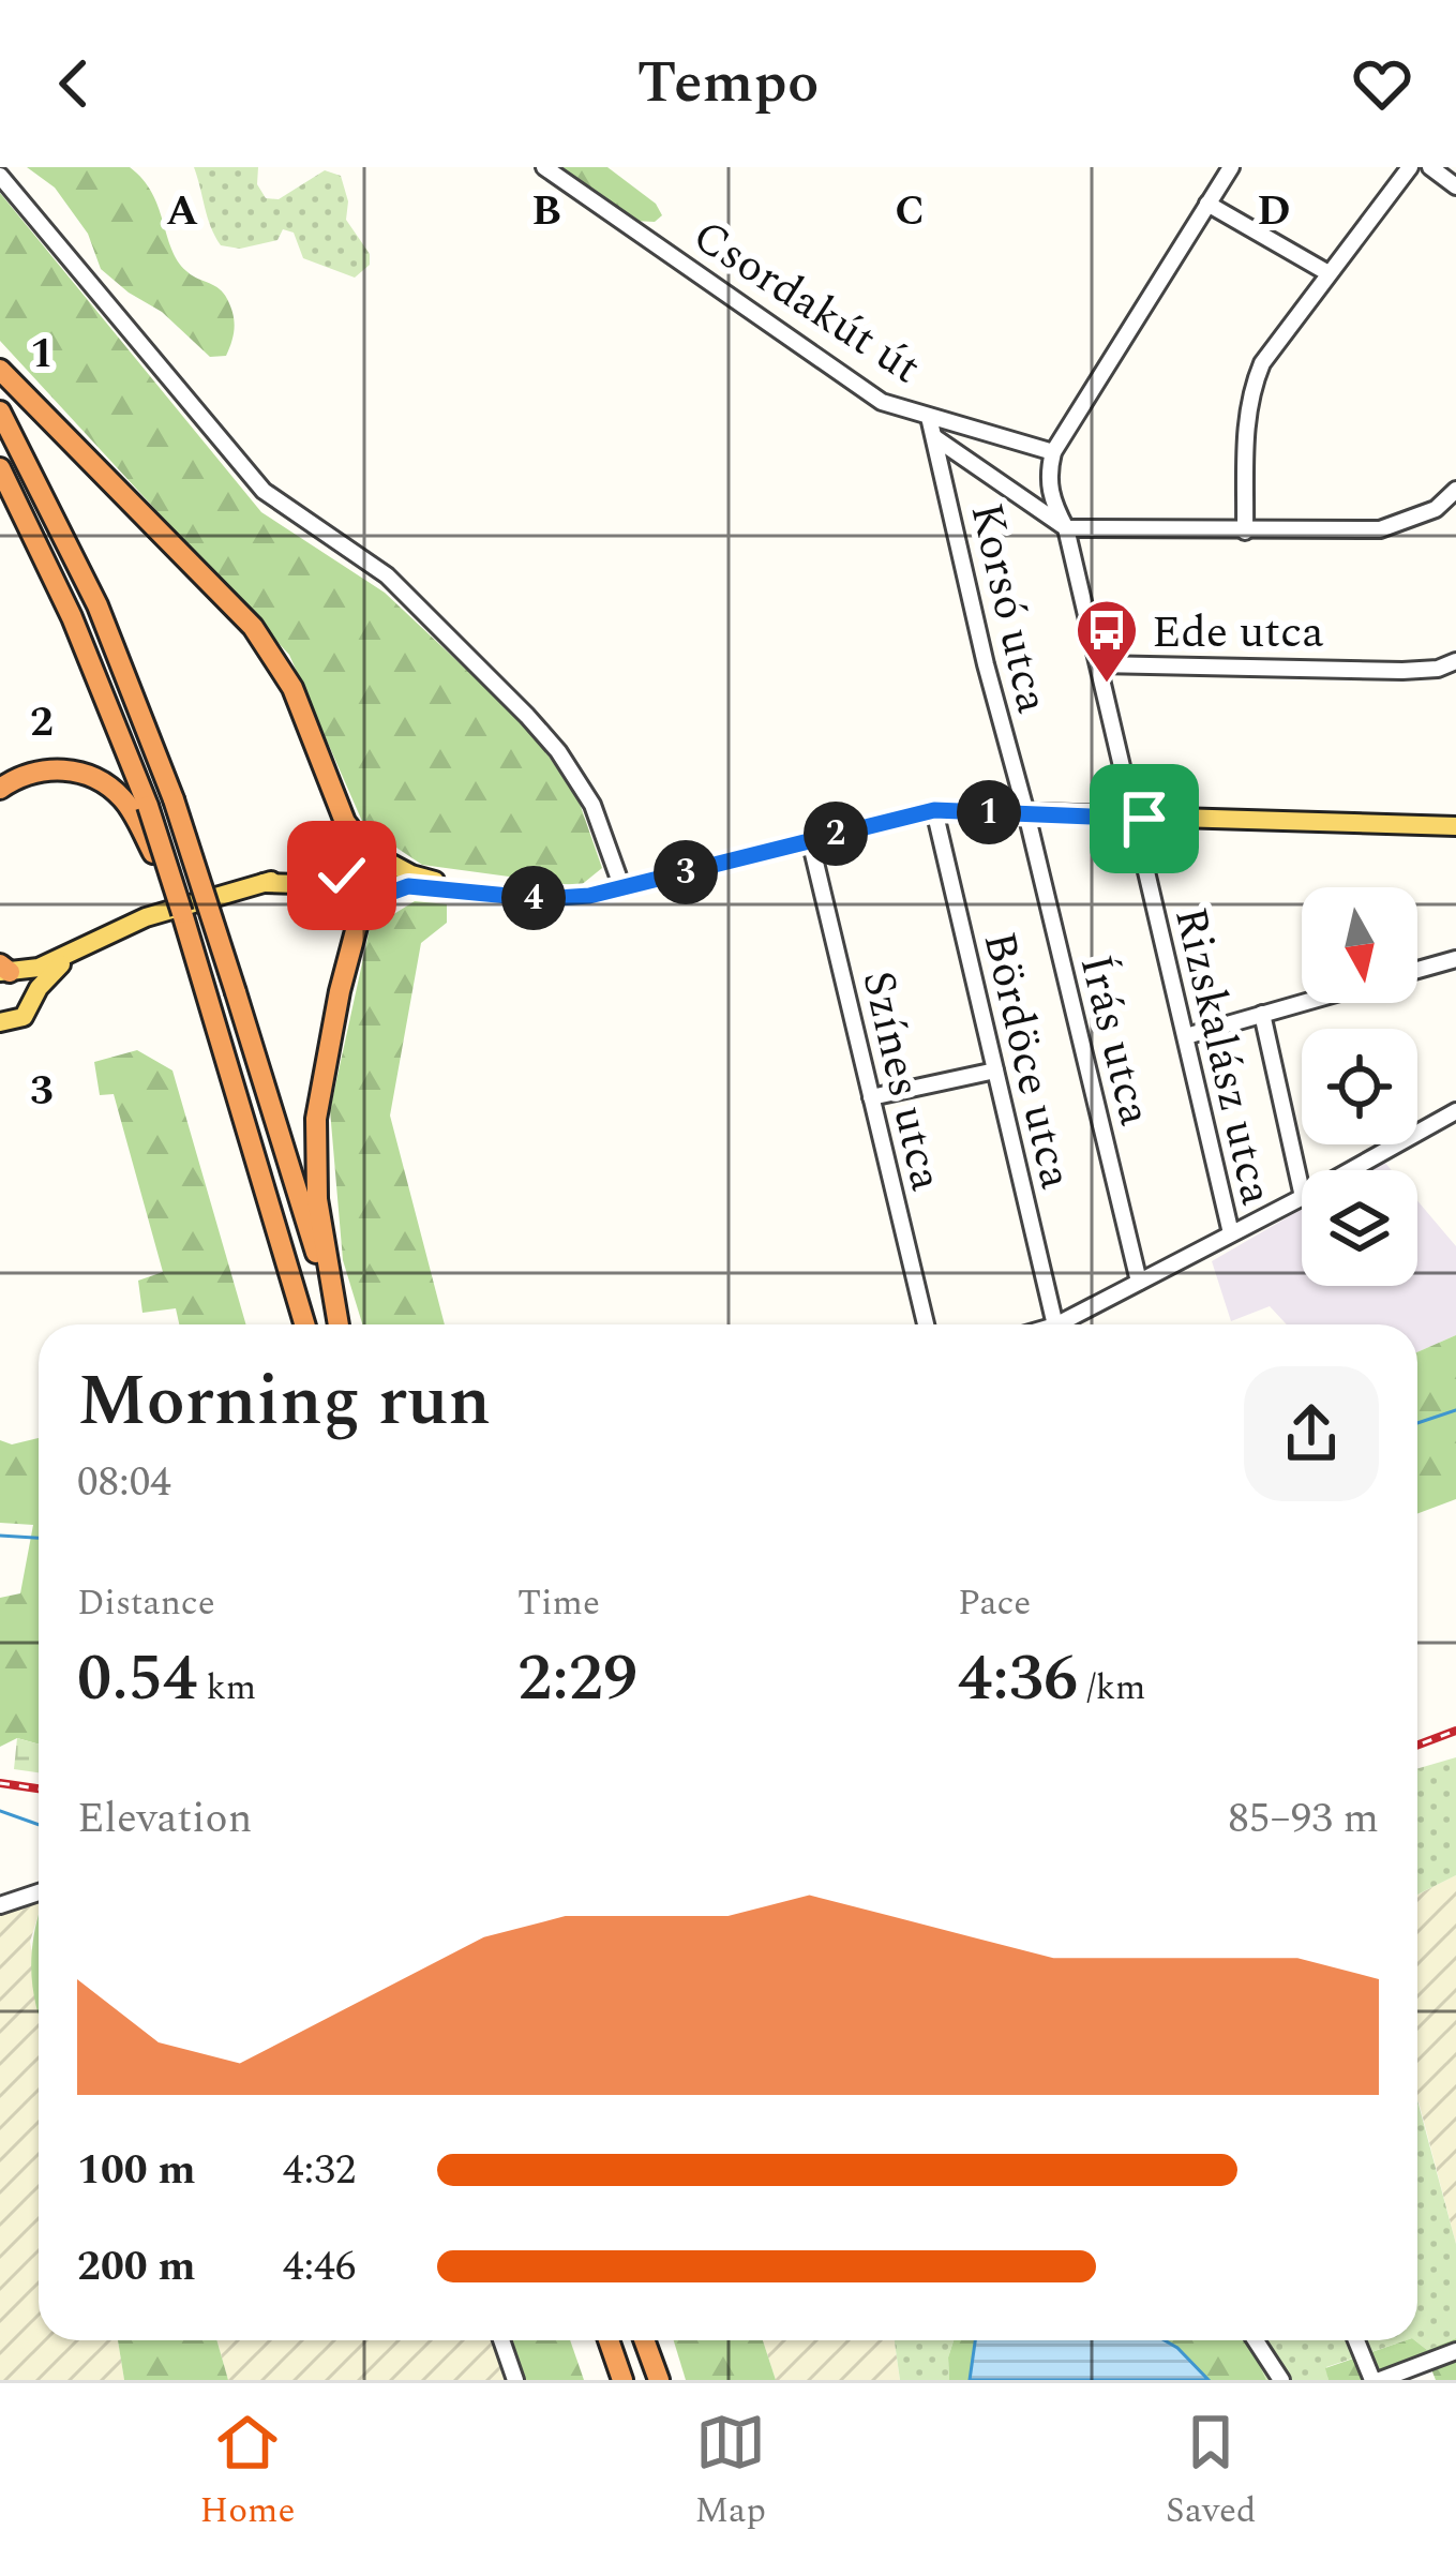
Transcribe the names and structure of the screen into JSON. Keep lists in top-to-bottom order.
{
  "streets": {
    "street": [
      "Csordakút út",
      "Korsó utca",
      "Írás utca",
      "Rizskalász utca",
      "Bördöce utca",
      "Színes utca"
    ]
  },
  "crossings": [
    ["Csordakút út", "Korsó utca"],
    ["Csordakút út", "Rizskalász utca"],
    ["Korsó utca", "Írás utca"]
  ],
  "places": {
    "bus stop": ["Ede utca"]
  },
  "north": "bottom",
  "page": {
    "header": "Tempo",
    "pins": [
      "1",
      "2",
      "3",
      "4"
    ],
    "heading": ["Morning run", "08:04"],
    "stats": [
      ["Distance", "0.54 km"],
      ["Time", "2:29"],
      ["Pace", "4:36 /km"]
    ],
    "chart": ["Elevation", "85–93 m"],
    "list": [
      {
        "name": "100 m",
        "note": "4:32"
      },
      {
        "name": "200 m",
        "note": "4:46"
      }
    ],
    "tabs": ["Home", "Map", "Saved"]
  },
  "grid": {
    "columns": [
      "A",
      "B",
      "C",
      "D"
    ],
    "rows": ["1", "2", "3"]
  }
}
